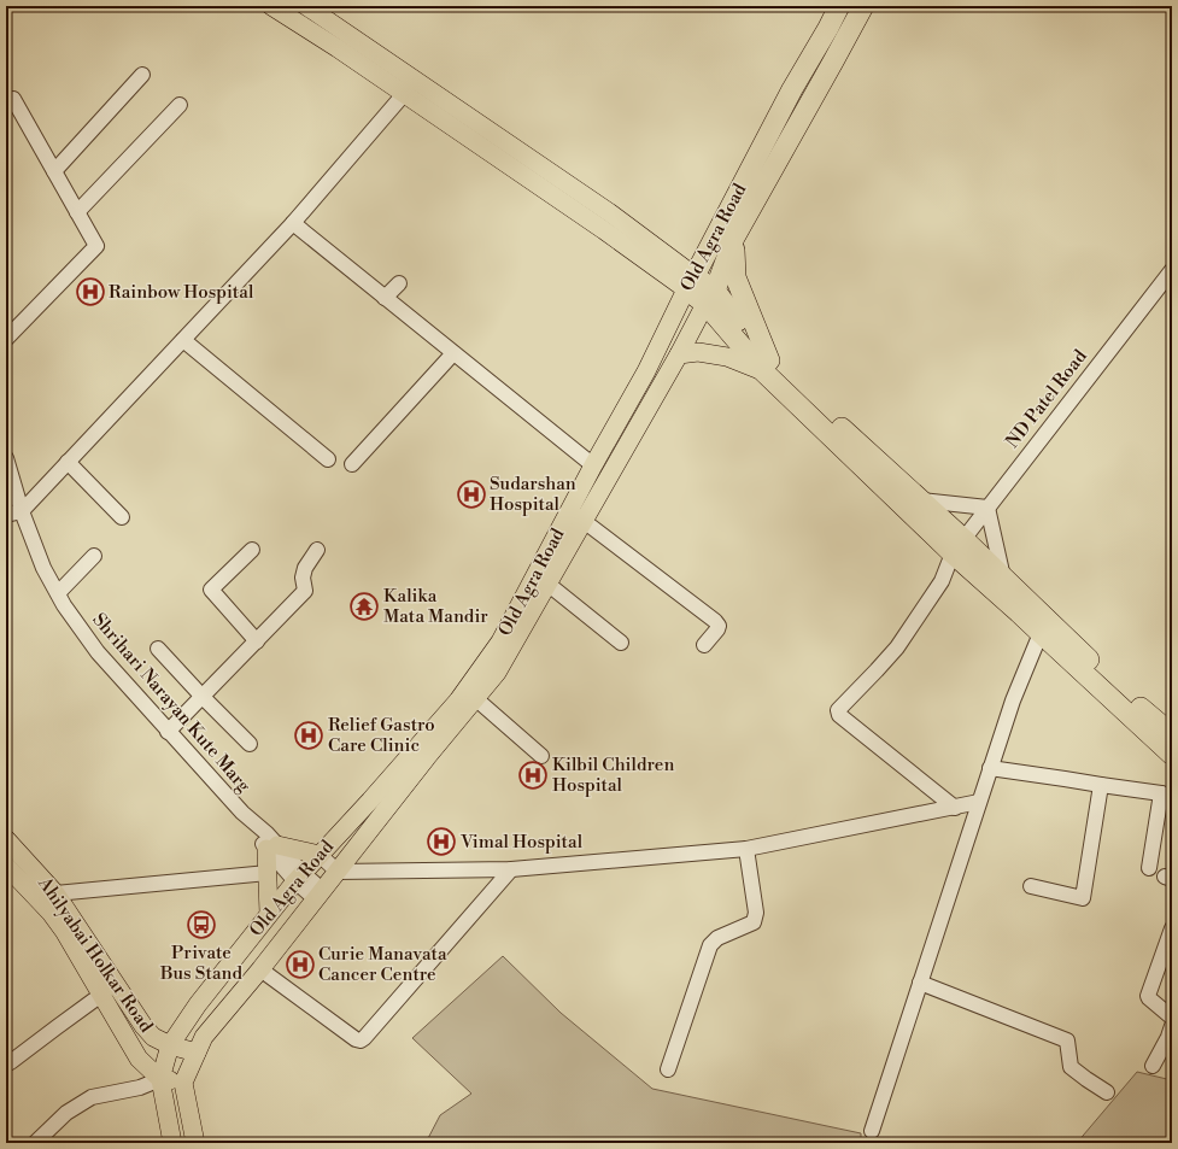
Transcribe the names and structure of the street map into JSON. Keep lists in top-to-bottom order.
{
  "streets": {
    "highway": ["Old Agra Road"],
    "main road": ["Ahilyabai Holkar Road"],
    "street": ["ND Patel Road", "Shrihari Narayan Kute Marg"]
  },
  "crossings": [
    ["Old Agra Road", "Shrihari Narayan Kute Marg"],
    ["Old Agra Road", "Ahilyabai Holkar Road"]
  ],
  "places": {
    "hospital": [
      "Rainbow Hospital",
      "Sudarshan Hospital",
      "Relief Gastro Care Clinic",
      "Kilbil Children Hospital",
      "Vimal Hospital",
      "Curie Manavata Cancer Centre"
    ],
    "temple": ["Kalika Mata Mandir"],
    "bus stop": ["Private Bus Stand"]
  }
}
